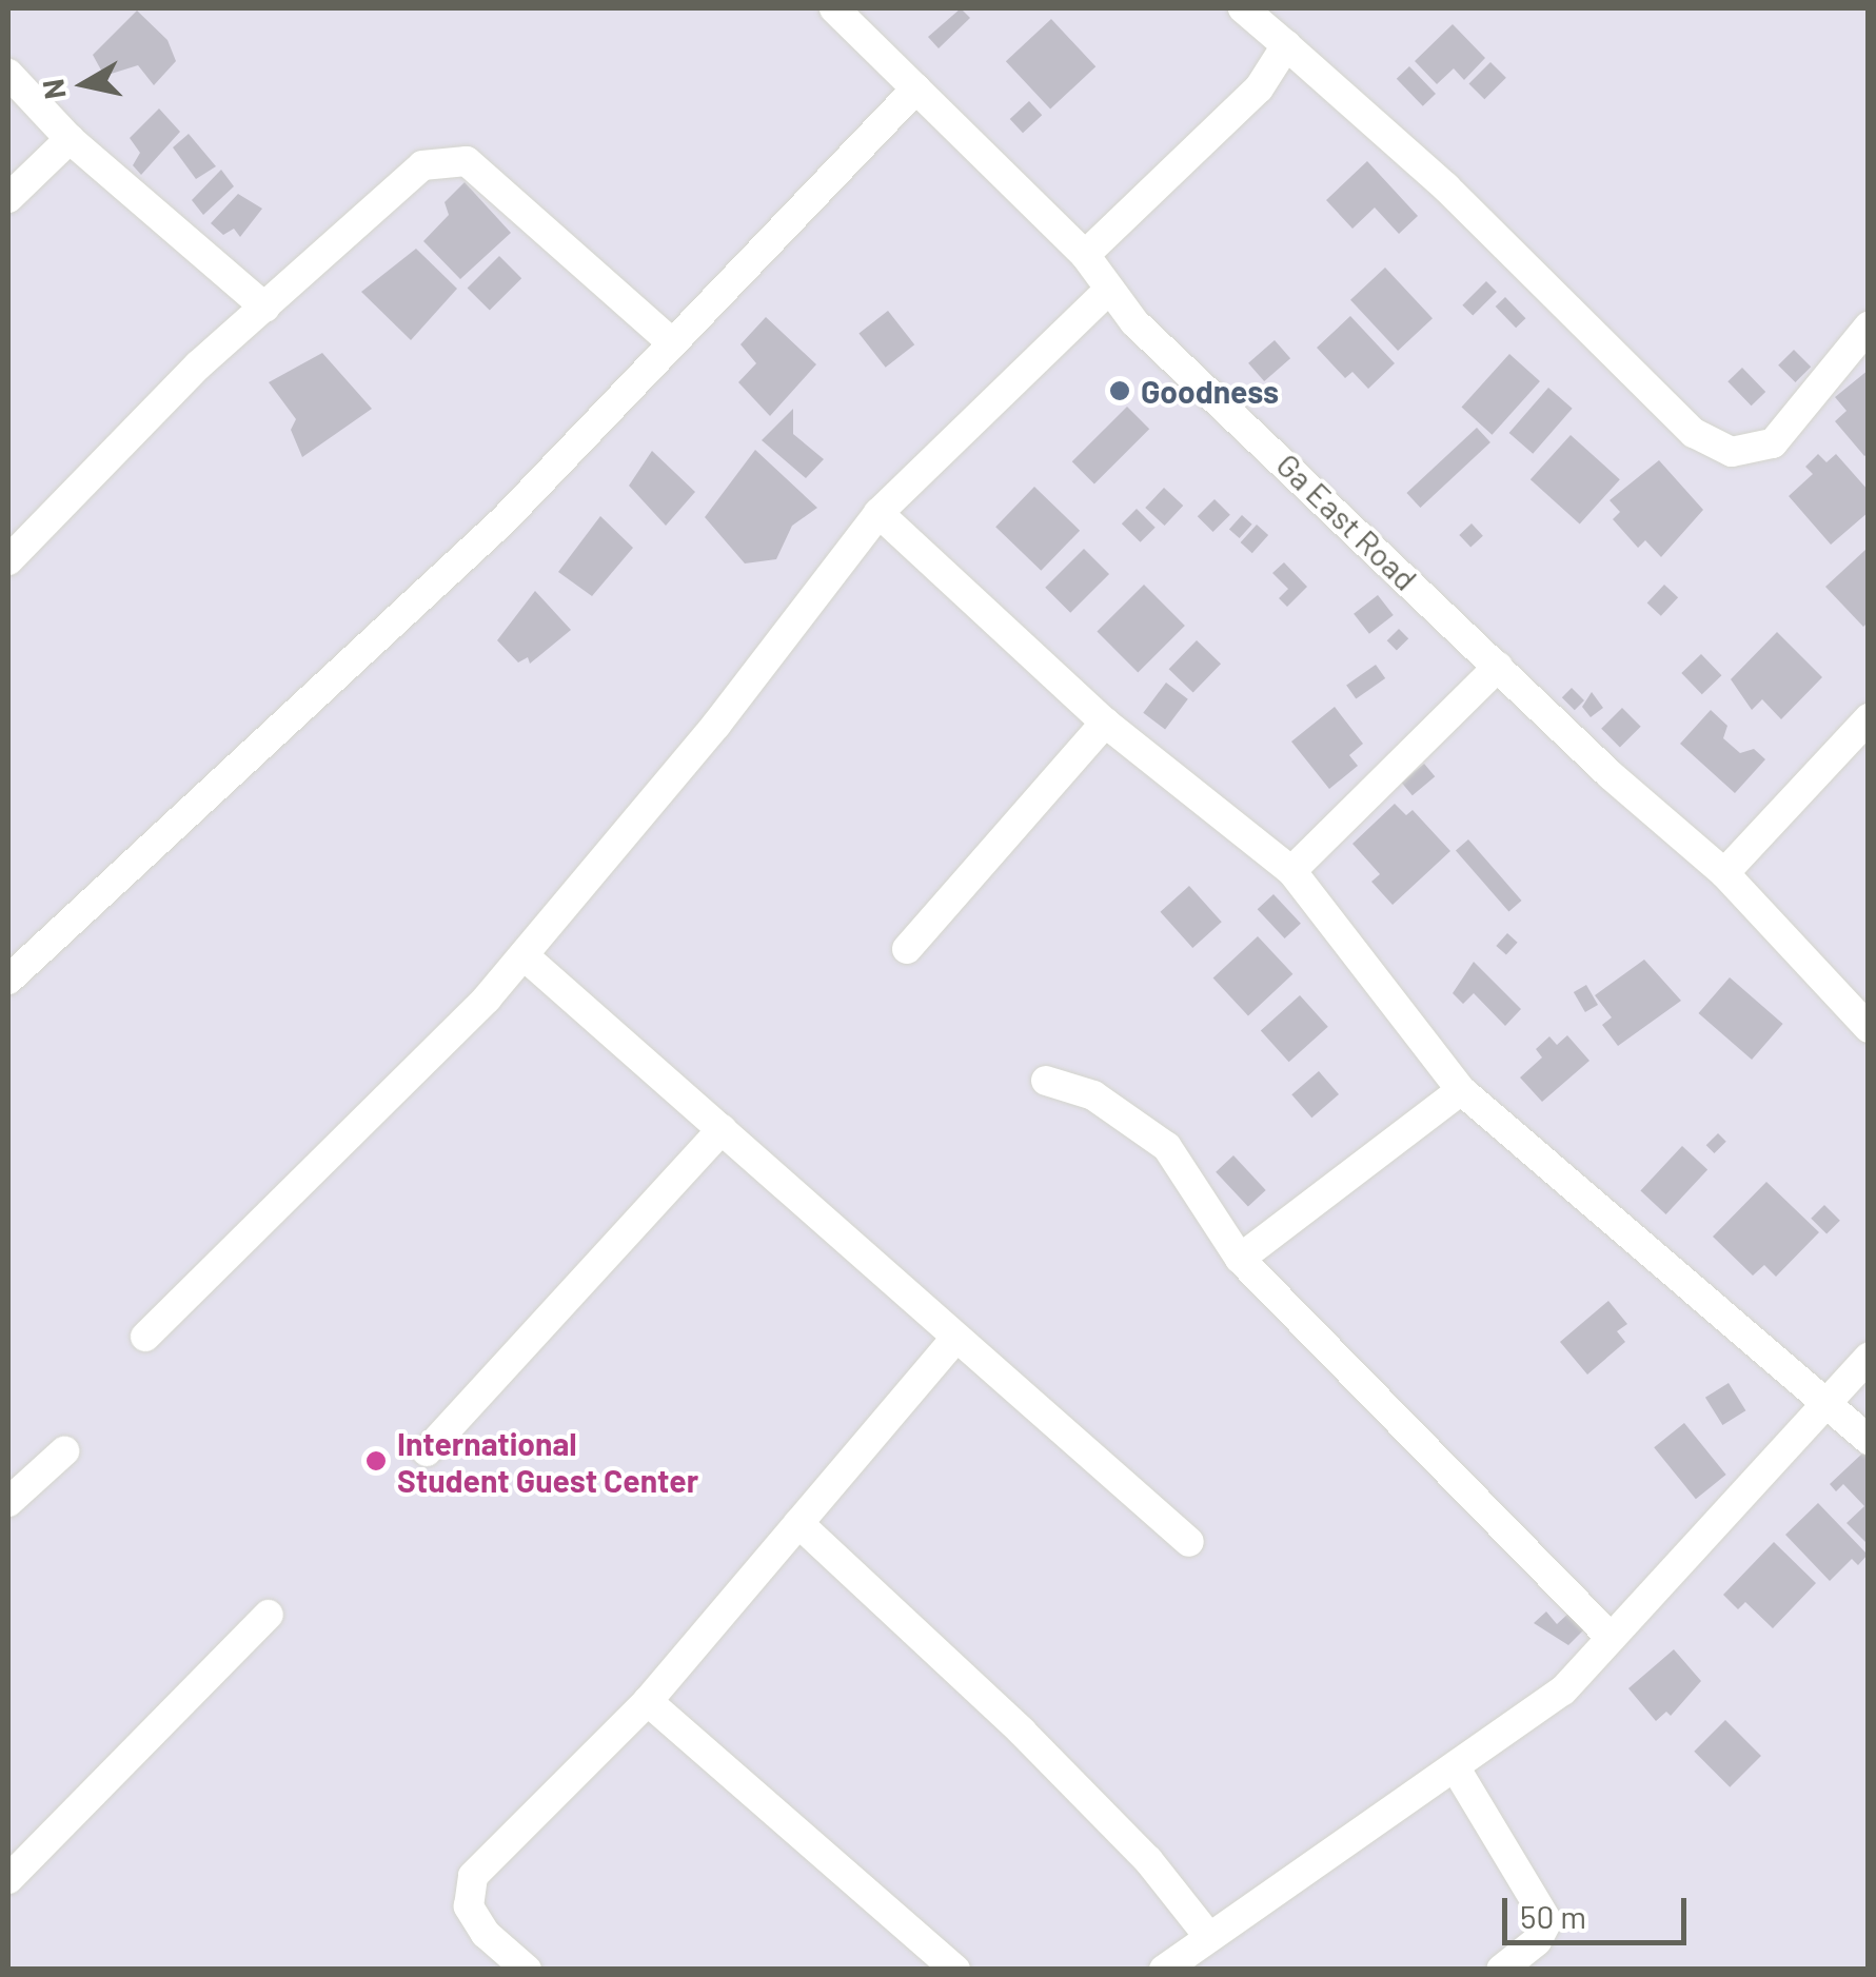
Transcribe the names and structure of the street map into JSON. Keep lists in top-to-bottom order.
{
  "streets": {
    "street": ["Ga East Road"]
  },
  "places": ["Goodness", "International Student Guest Center"],
  "scale_bar": "50 m",
  "north": "left"
}
